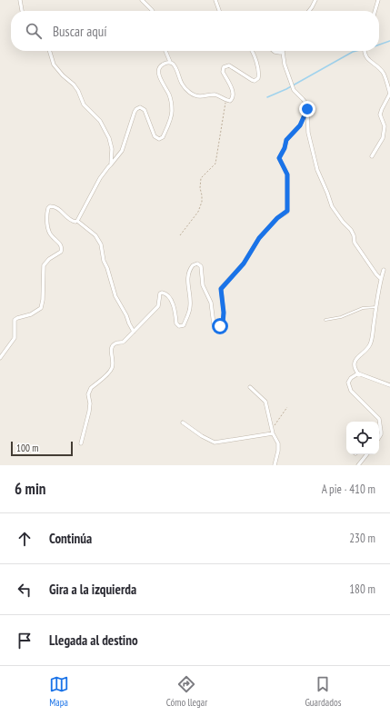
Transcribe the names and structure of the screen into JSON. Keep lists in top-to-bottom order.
{
  "scale_bar": "100 m",
  "page": {
    "search": "Buscar aquí",
    "scale": "100 m",
    "heading": ["6 min", "A pie · 410 m"],
    "list": [
      ["Continúa", "230 m"],
      ["Gira a la izquierda", "180 m"],
      "Llegada al destino"
    ],
    "nav": ["Mapa", "Cómo llegar", "Guardados"]
  }
}
